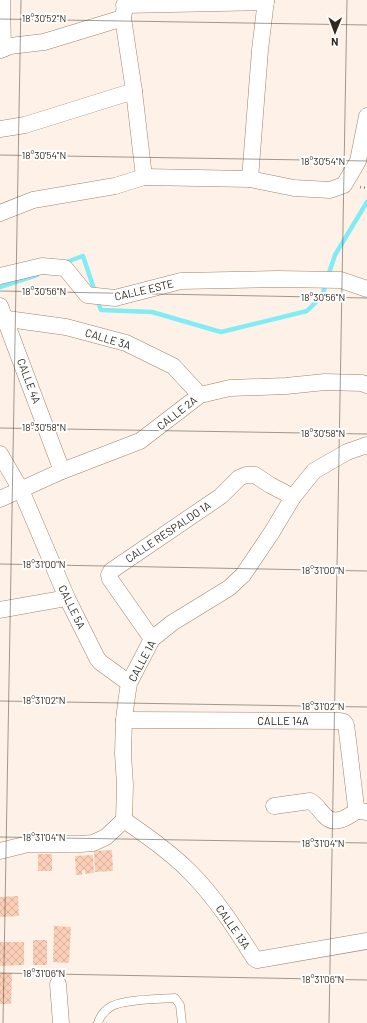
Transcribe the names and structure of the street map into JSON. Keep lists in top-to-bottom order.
{
  "streets": {
    "street": [
      "CALLE ESTE",
      "CALLE 3A",
      "CALLE 4A",
      "CALLE 2A",
      "CALLE RESPALDO 1A",
      "CALLE 5A",
      "CALLE 1A",
      "CALLE 14A",
      "CALLE 13A"
    ]
  },
  "crossings": [
    ["CALLE 3A", "CALLE 4A"],
    ["CALLE 3A", "CALLE 2A"],
    ["CALLE 4A", "CALLE 2A"],
    ["CALLE 2A", "CALLE 5A"],
    ["CALLE RESPALDO 1A", "CALLE 1A"],
    ["CALLE 5A", "CALLE 1A"],
    ["CALLE 1A", "CALLE 14A"],
    ["CALLE 1A", "CALLE 13A"]
  ],
  "north": "bottom",
  "coordinates": [
    "18°30'52\"N",
    "18°30'54\"N",
    "18°30'56\"N",
    "18°30'58\"N",
    "18°31'00\"N",
    "18°31'02\"N",
    "18°31'04\"N",
    "18°31'06\"N"
  ]
}
